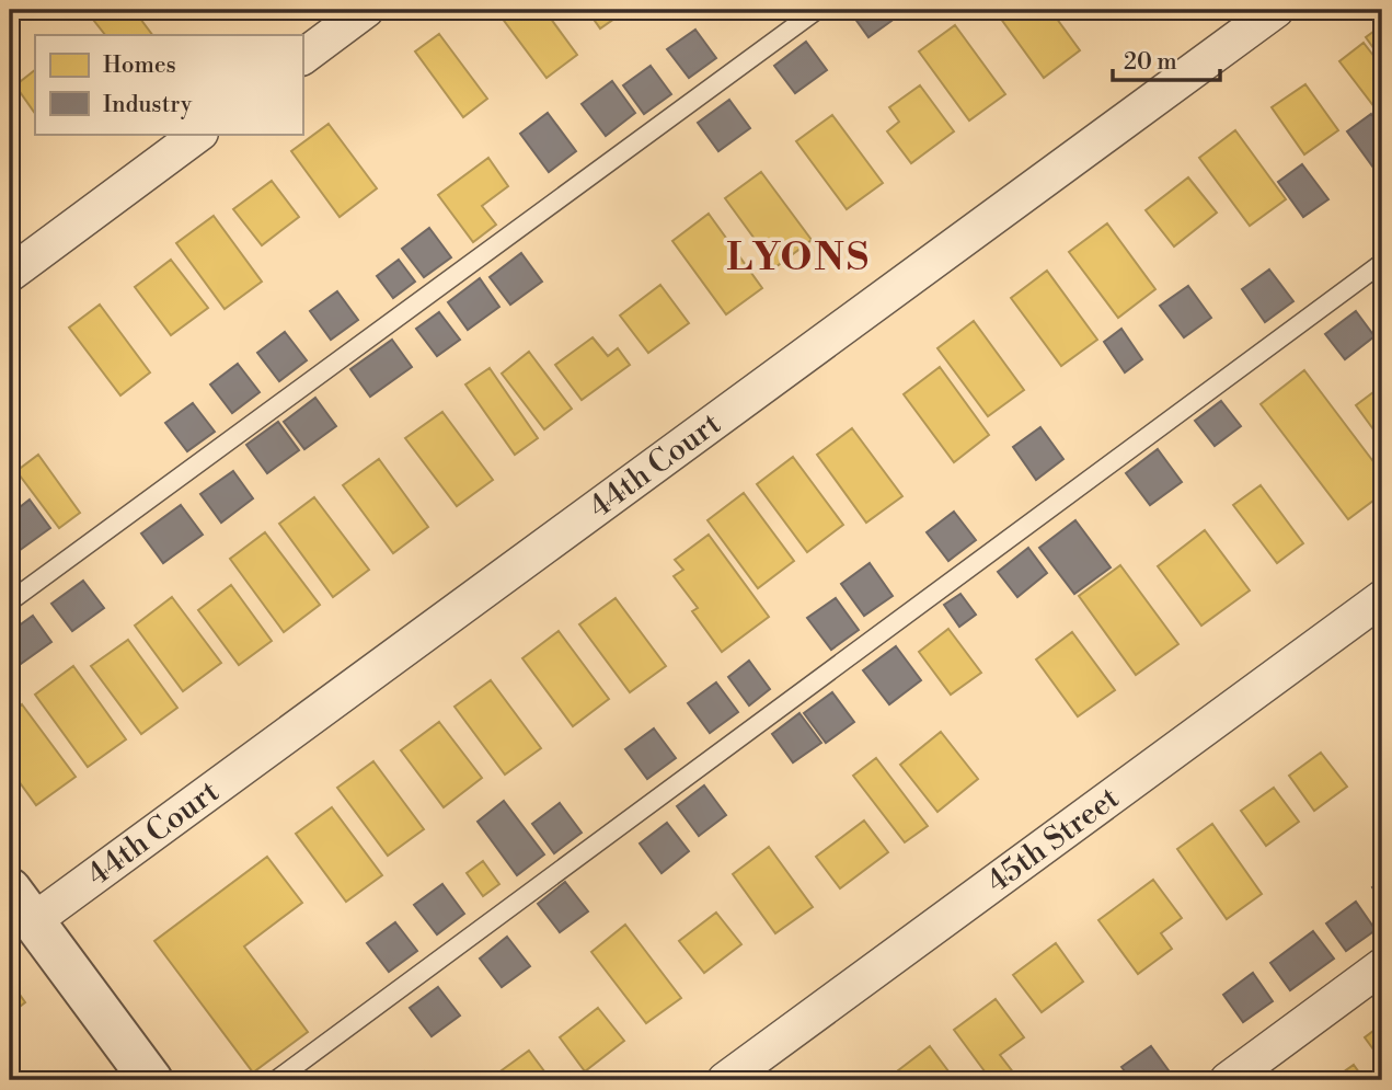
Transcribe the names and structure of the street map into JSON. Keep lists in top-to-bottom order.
{
  "streets": {
    "street": ["44th Court", "45th Street"]
  },
  "districts": ["LYONS"],
  "legend": ["Homes", "Industry"],
  "scale_bar": "20 m"
}
